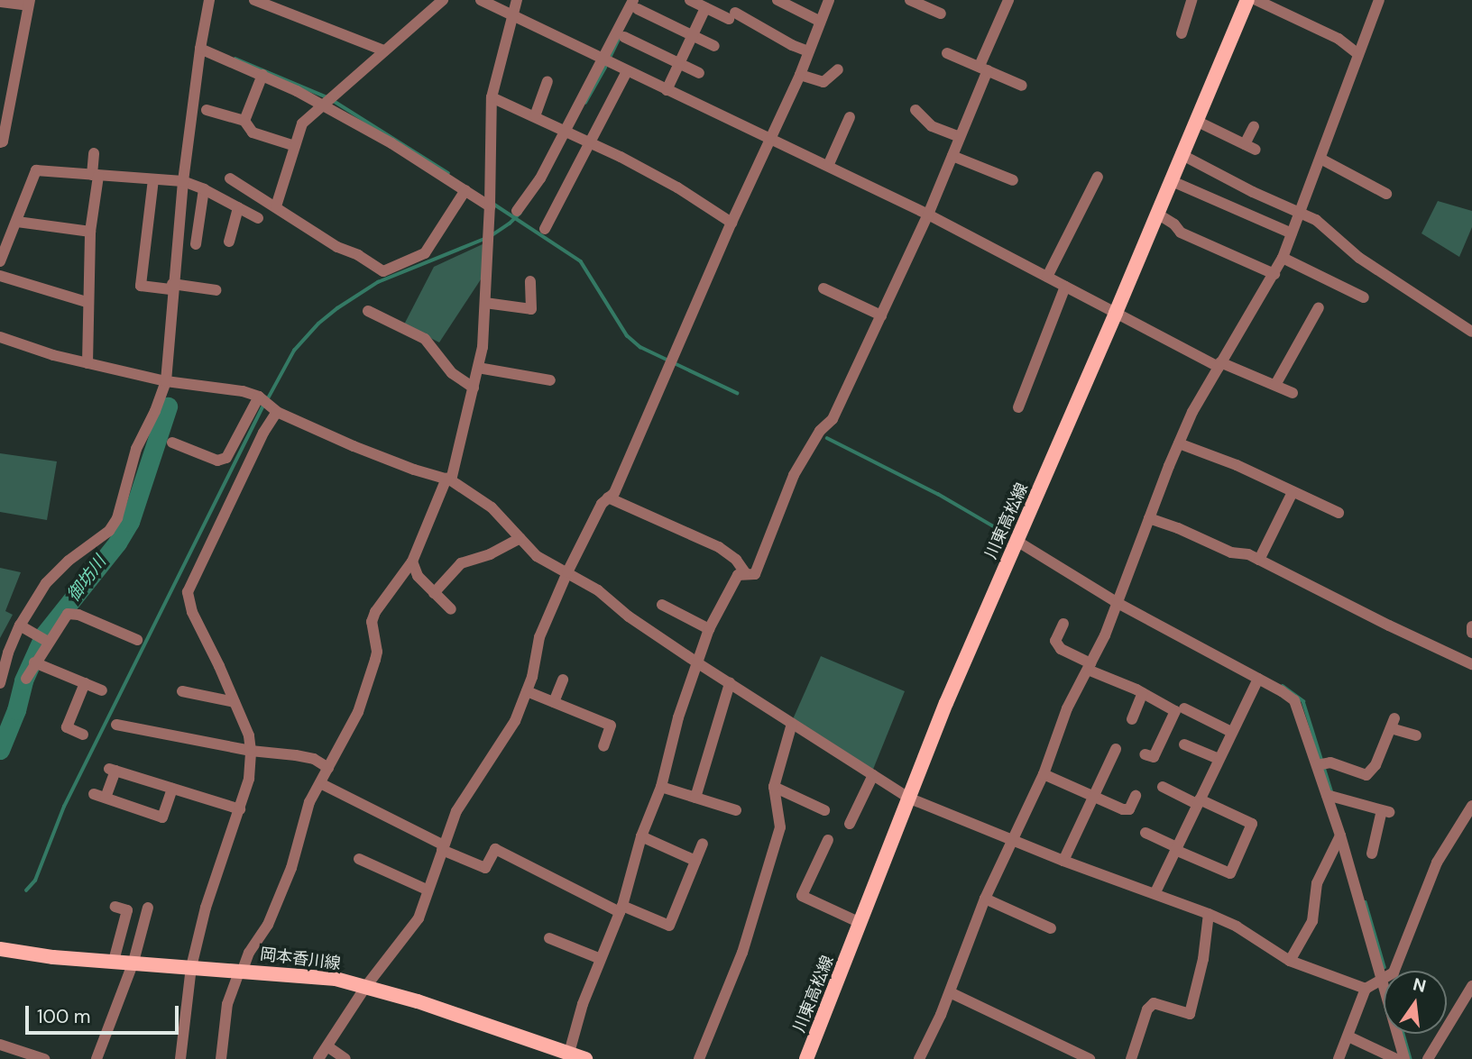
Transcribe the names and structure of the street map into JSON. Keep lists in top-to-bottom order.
{
  "streets": {
    "main road": ["川東高松線", "岡本香川線"]
  },
  "water": ["御坊川"],
  "scale_bar": "100 m",
  "north": "top"
}
